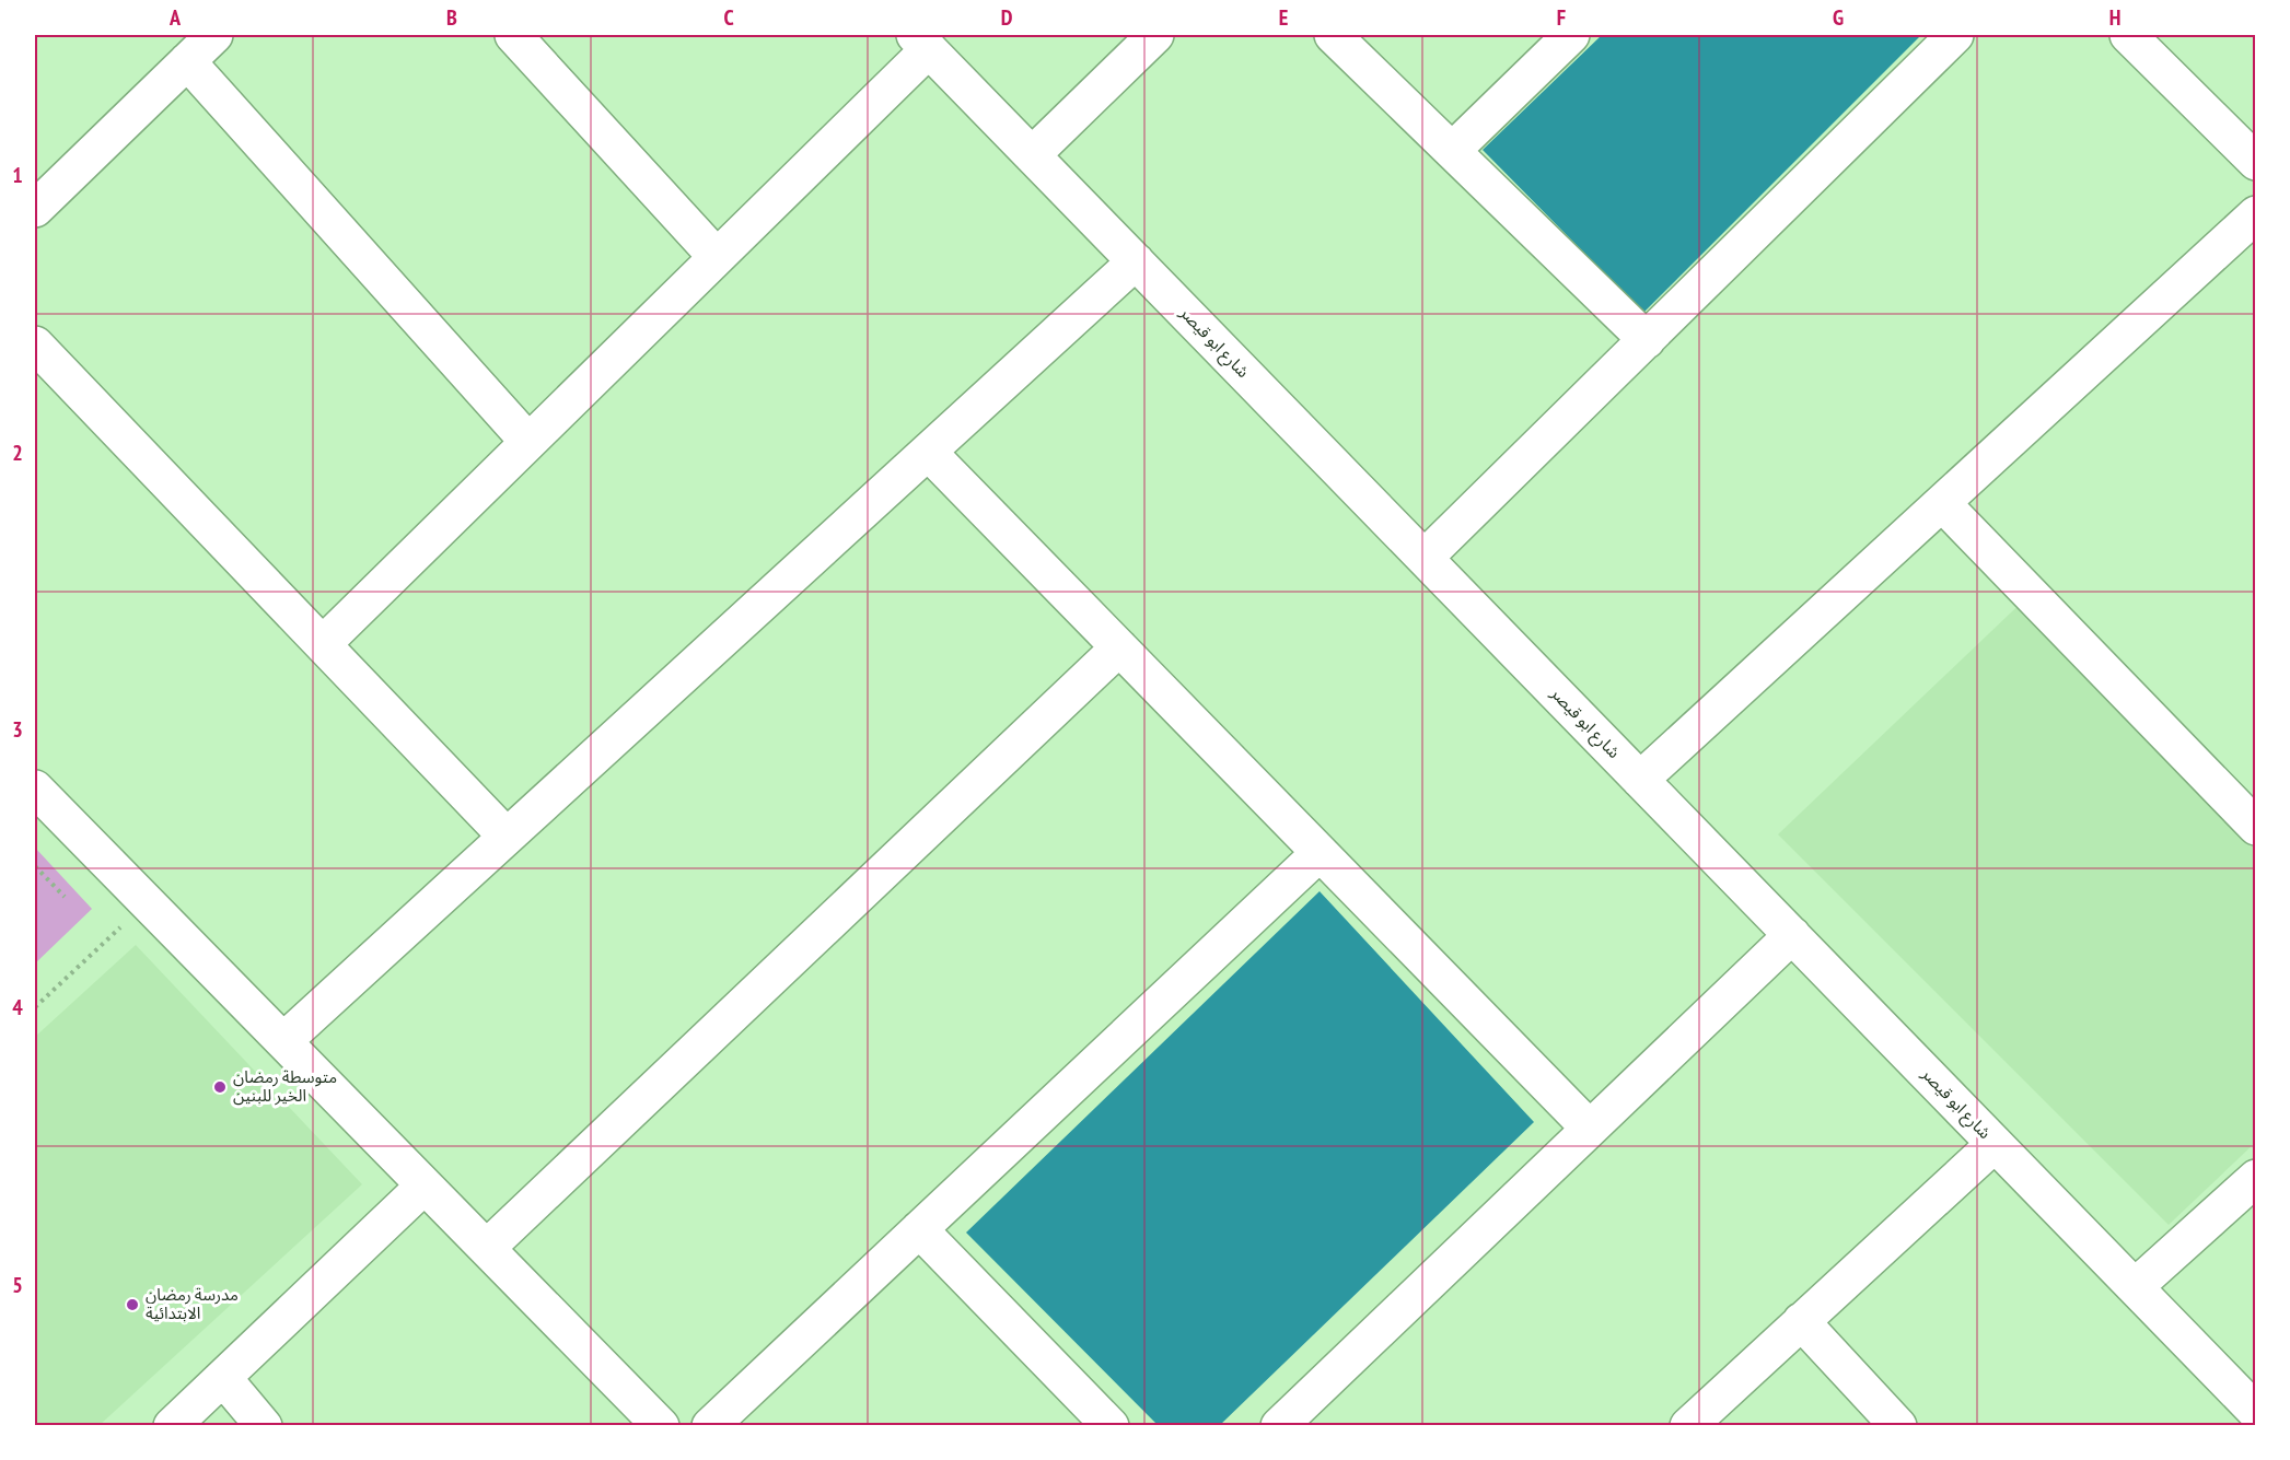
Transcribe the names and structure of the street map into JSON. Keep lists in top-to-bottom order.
{
  "streets": {
    "street": ["شارع ابو قيصر"]
  },
  "places": ["متوسطة رمضان الخير للبنين", "مدرسة رمضان الابتدائية"],
  "grid": {
    "columns": [
      "A",
      "B",
      "C",
      "D",
      "E",
      "F",
      "G",
      "H"
    ],
    "rows": [
      "1",
      "2",
      "3",
      "4",
      "5"
    ]
  }
}
